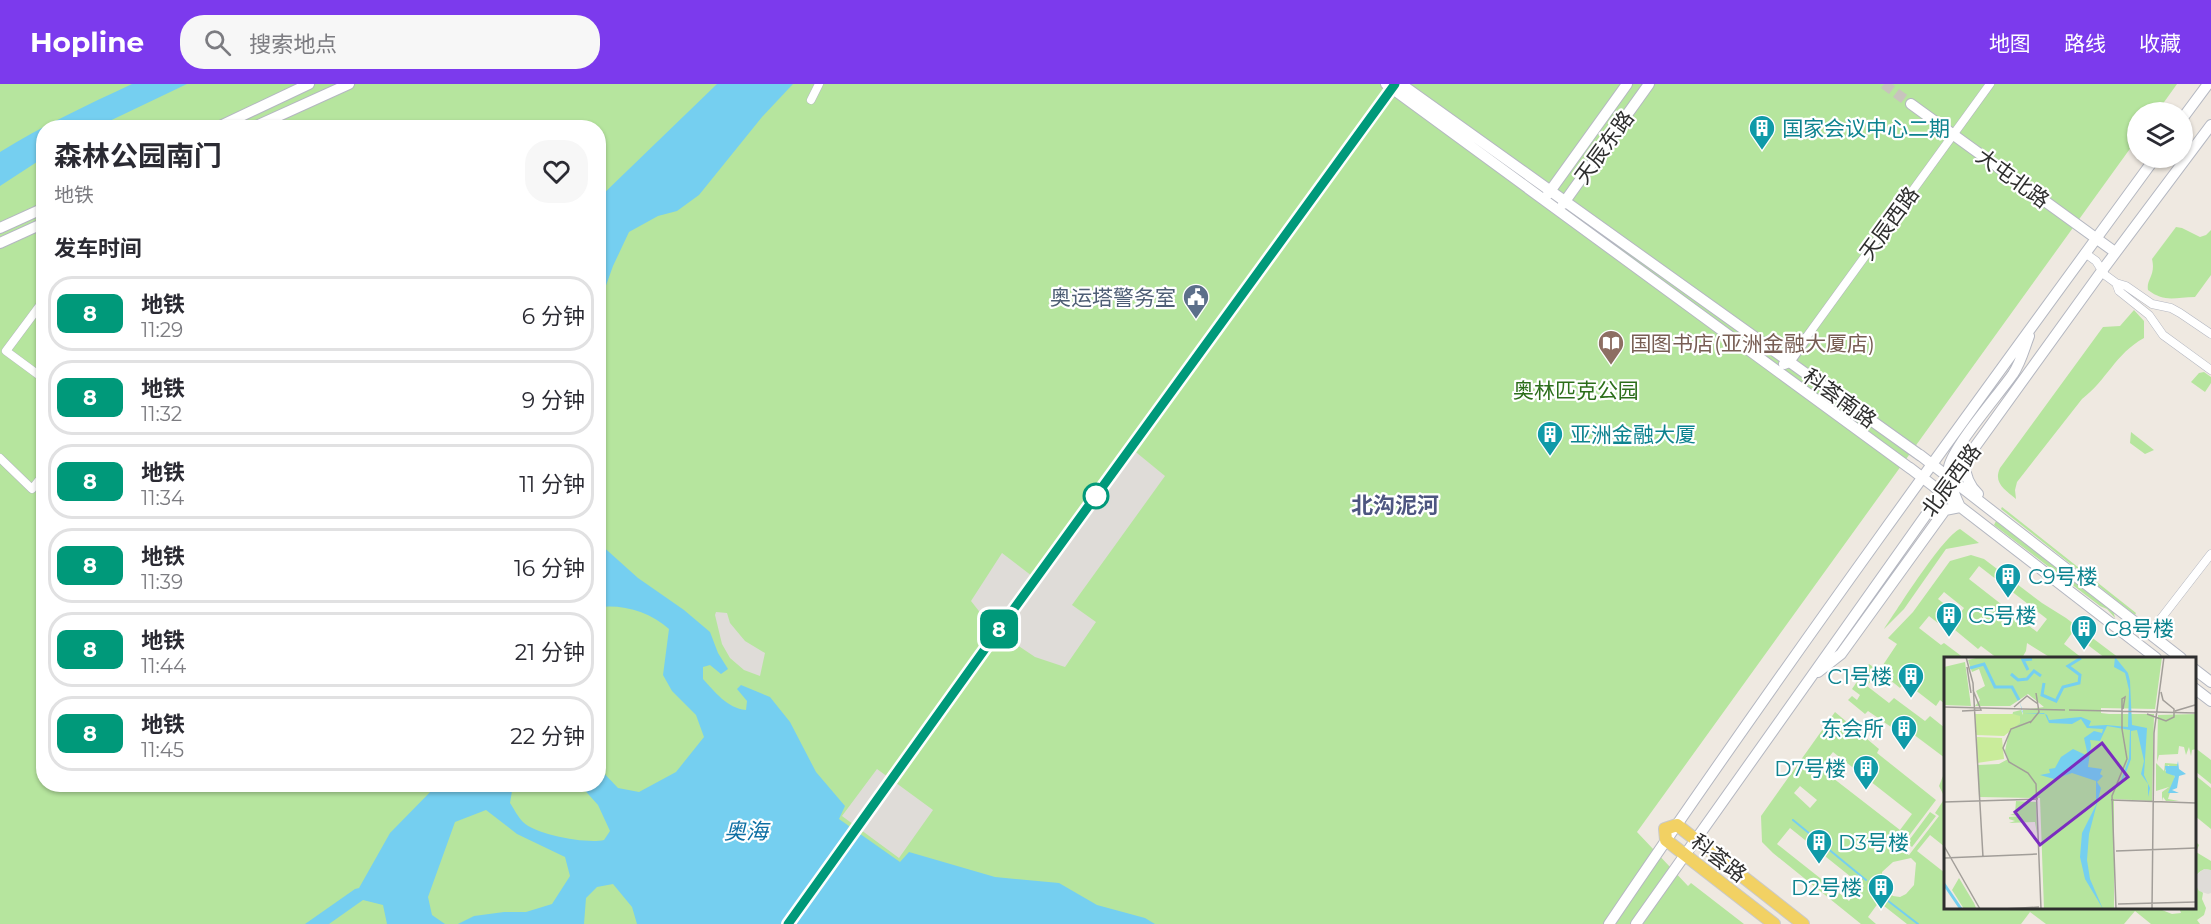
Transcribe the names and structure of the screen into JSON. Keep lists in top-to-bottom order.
{
  "streets": {
    "main road": ["科荟路"],
    "street": [
      "天辰东路",
      "大屯北路",
      "天辰西路",
      "科荟南路",
      "北辰西路"
    ]
  },
  "crossings": [
    ["天辰东路", "科荟南路"],
    ["大屯北路", "天辰西路"],
    ["大屯北路", "北辰西路"],
    ["天辰西路", "科荟南路"],
    ["科荟南路", "北辰西路"],
    ["北辰西路", "科荟路"]
  ],
  "districts": ["北沟泥河"],
  "water": ["奥海"],
  "parks": ["奥林匹克公园"],
  "places": {
    "building": [
      "国家会议中心二期",
      "亚洲金融大厦",
      "C9号楼",
      "C5号楼",
      "C8号楼",
      "C1号楼",
      "东会所",
      "D7号楼",
      "D3号楼",
      "D2号楼"
    ],
    "public building": ["奥运塔警务室"],
    "library": ["国图书店(亚洲金融大厦店)"]
  },
  "lines": ["metro line 8"],
  "page": {
    "header": "Hopline",
    "search": "搜索地点",
    "nav": ["地图", "路线", "收藏"],
    "on_map": "8",
    "heading": [
      ["森林公园南门", "地铁"],
      "发车时间"
    ],
    "list": [
      {
        "mark": "8",
        "name": "地铁",
        "note": "11:29",
        "value": "6 分钟"
      },
      {
        "mark": "8",
        "name": "地铁",
        "note": "11:32",
        "value": "9 分钟"
      },
      {
        "mark": "8",
        "name": "地铁",
        "note": "11:34",
        "value": "11 分钟"
      },
      {
        "mark": "8",
        "name": "地铁",
        "note": "11:39",
        "value": "16 分钟"
      },
      {
        "mark": "8",
        "name": "地铁",
        "note": "11:44",
        "value": "21 分钟"
      },
      {
        "mark": "8",
        "name": "地铁",
        "note": "11:45",
        "value": "22 分钟"
      }
    ]
  }
}
